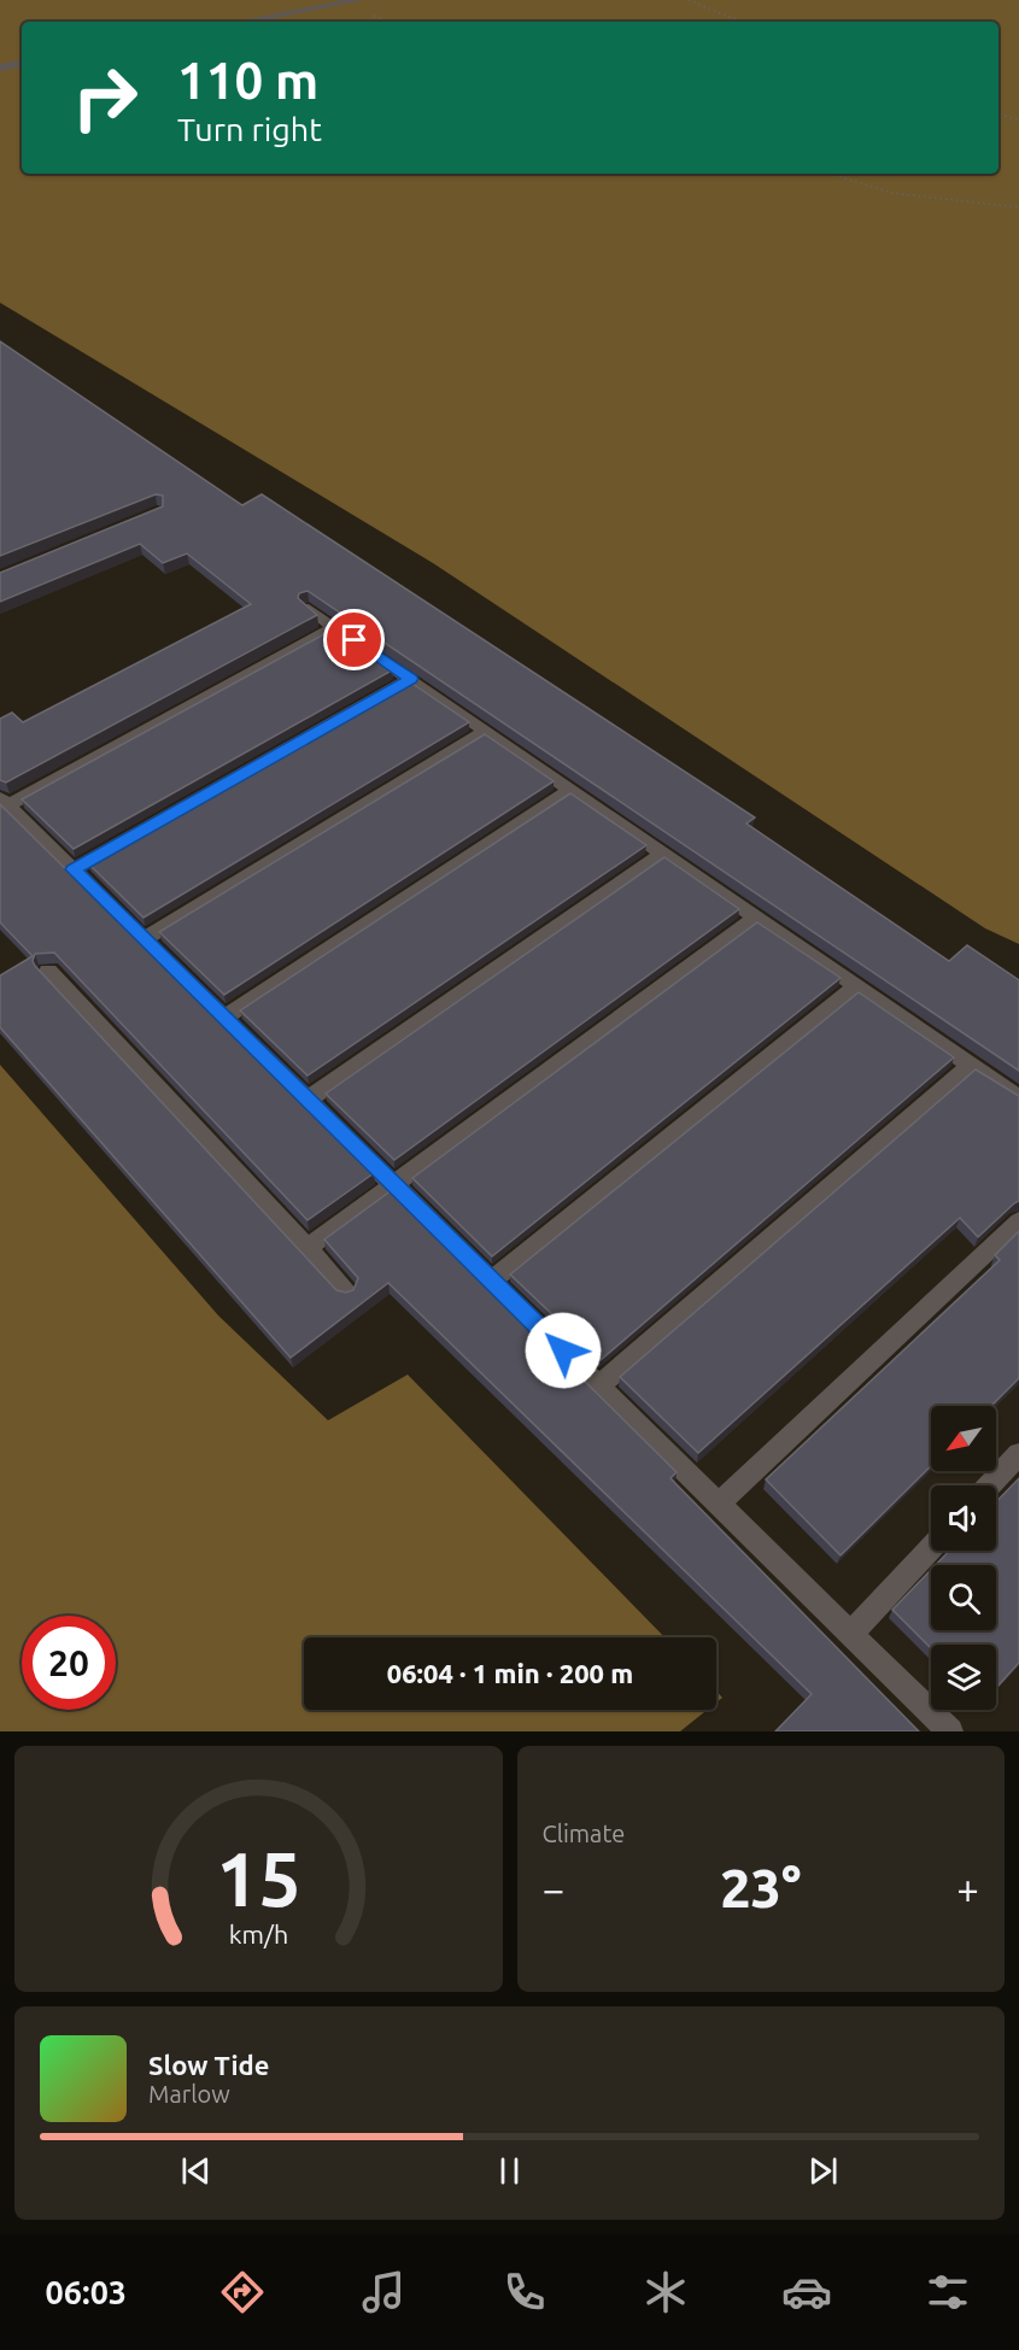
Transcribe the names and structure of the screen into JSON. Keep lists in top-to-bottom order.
{
  "north": "bottom left",
  "page": {
    "turn": ["110 m", "Turn right"],
    "limit": "20",
    "trip": "06:04 · 1 min · 200 m",
    "tile": "Climate",
    "heat": ["−", "23°", "+"],
    "song": ["Slow Tide", "Marlow"],
    "tabs": "06:03",
    "gauge": ["15", "km/h"]
  }
}
